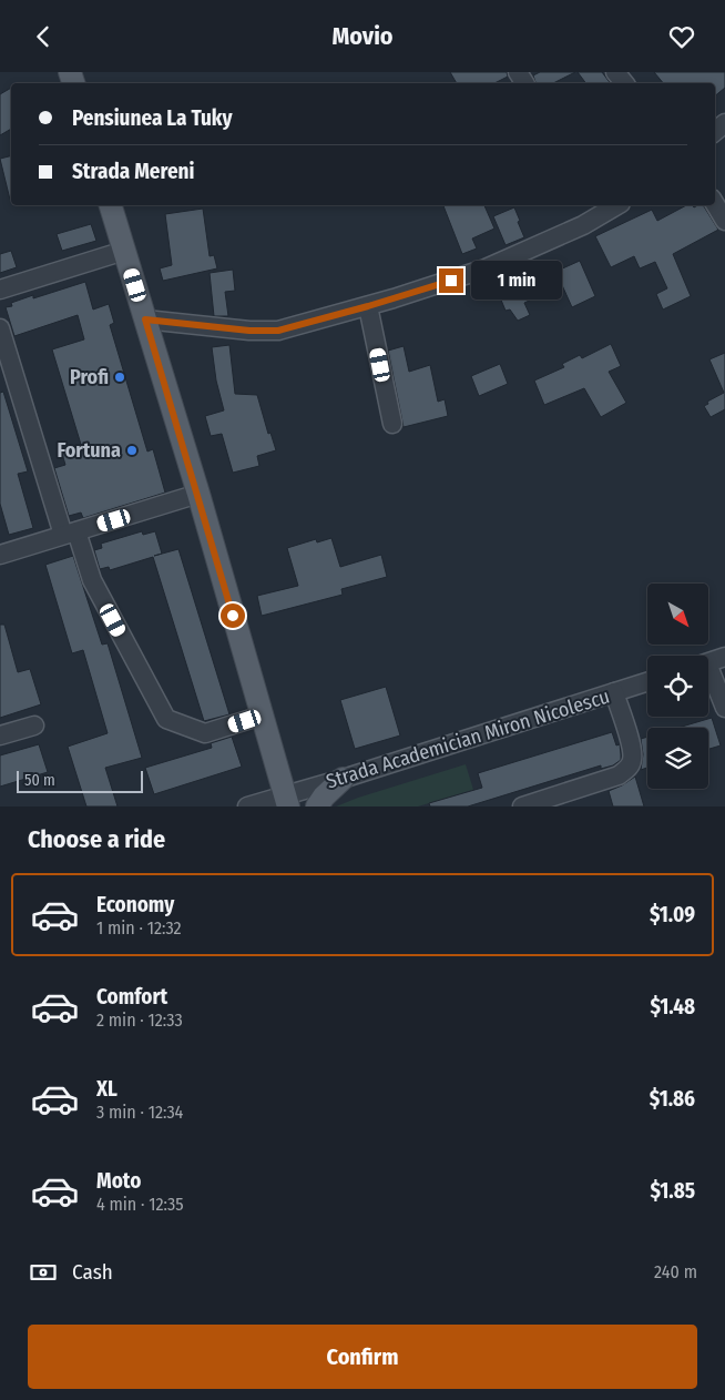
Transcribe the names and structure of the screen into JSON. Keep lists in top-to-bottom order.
{
  "streets": {
    "street": ["Strada Academician Miron Nicolescu"]
  },
  "places": ["Profi", "Fortuna"],
  "scale_bar": "50 m",
  "north": "bottom right",
  "page": {
    "header": "Movio",
    "banner": ["Pensiunea La Tuky", "Strada Mereni"],
    "bubble": "1 min",
    "scale": "50 m",
    "heading": "Choose a ride",
    "list": [
      {
        "name": "Economy",
        "note": "1 min · 12:32",
        "value": "$1.09"
      },
      {
        "name": "Comfort",
        "note": "2 min · 12:33",
        "value": "$1.48"
      },
      {
        "name": "XL",
        "note": "3 min · 12:34",
        "value": "$1.86"
      },
      {
        "name": "Moto",
        "note": "4 min · 12:35",
        "value": "$1.85"
      }
    ],
    "pay": ["Cash", "240 m"],
    "buttons": "Confirm"
  }
}
